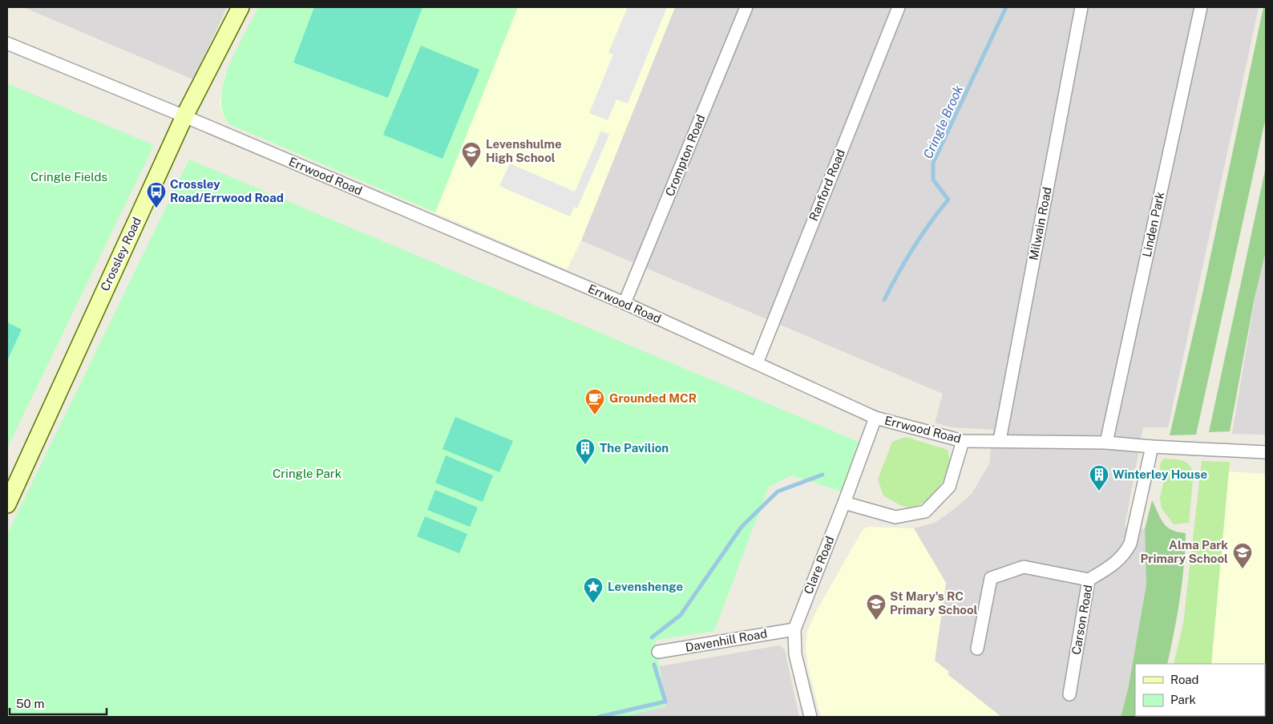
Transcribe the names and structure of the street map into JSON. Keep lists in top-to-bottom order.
{
  "streets": {
    "street": [
      "Crompton Road",
      "Errwood Road",
      "Ranford Road",
      "Milwain Road",
      "Linden Park",
      "Crossley Road",
      "Clare Road",
      "Carson Road",
      "Davenhill Road"
    ]
  },
  "crossings": [
    ["Crompton Road", "Errwood Road"],
    ["Errwood Road", "Ranford Road"],
    ["Errwood Road", "Milwain Road"],
    ["Errwood Road", "Linden Park"],
    ["Errwood Road", "Crossley Road"],
    ["Errwood Road", "Clare Road"],
    ["Errwood Road", "Carson Road"],
    ["Clare Road", "Davenhill Road"]
  ],
  "water": ["Cringle Brook"],
  "parks": ["Cringle Fields", "Cringle Park"],
  "places": {
    "school or university": ["Levenshulme High School", "Alma Park Primary School", "St Mary's RC Primary School"],
    "bus stop": ["Crossley Road/Errwood Road"],
    "cafe": ["Grounded MCR"],
    "building": ["The Pavilion", "Winterley House"],
    "place": ["Levenshenge"]
  },
  "legend": ["Road", "Park"],
  "scale_bar": "50 m"
}
